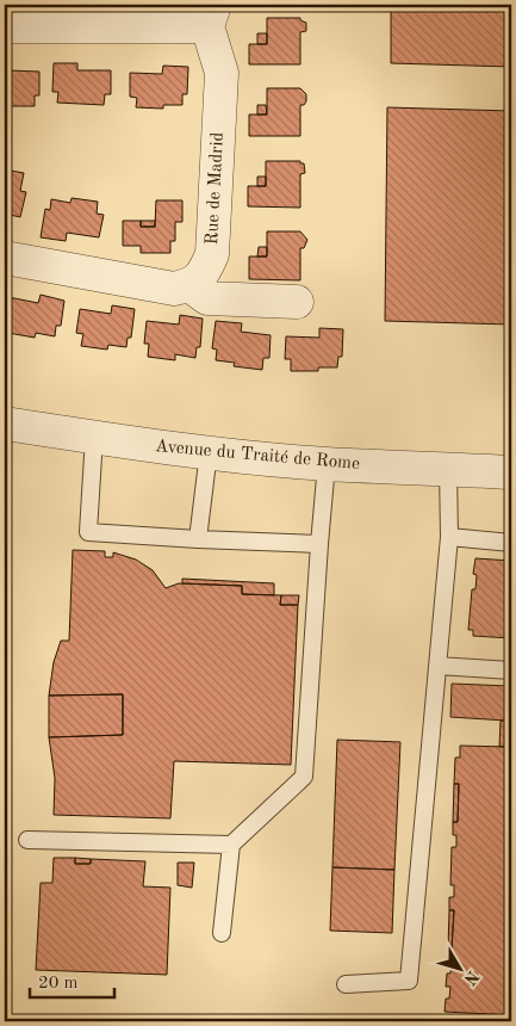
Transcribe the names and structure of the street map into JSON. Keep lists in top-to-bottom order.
{
  "streets": {
    "street": ["Rue de Madrid", "Avenue du Traité de Rome"]
  },
  "scale_bar": "20 m",
  "north": "bottom right"
}
